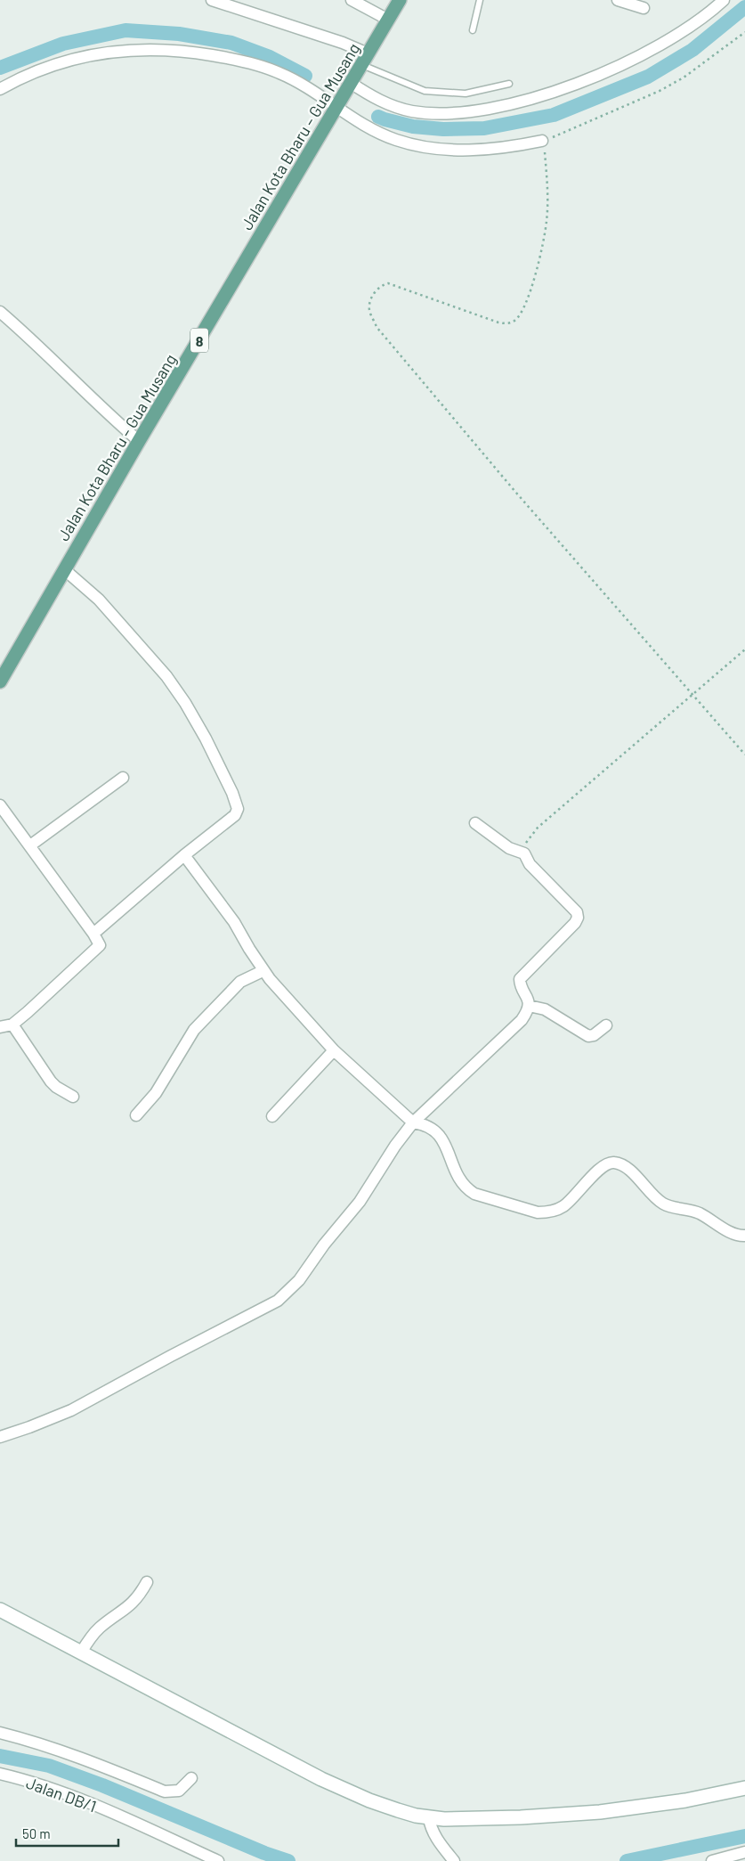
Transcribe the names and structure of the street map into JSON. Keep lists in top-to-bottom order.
{
  "streets": {
    "main road": ["Jalan Kota Bharu – Gua Musang", "8"],
    "street": ["Jalan DB/1"]
  },
  "scale_bar": "50 m"
}
